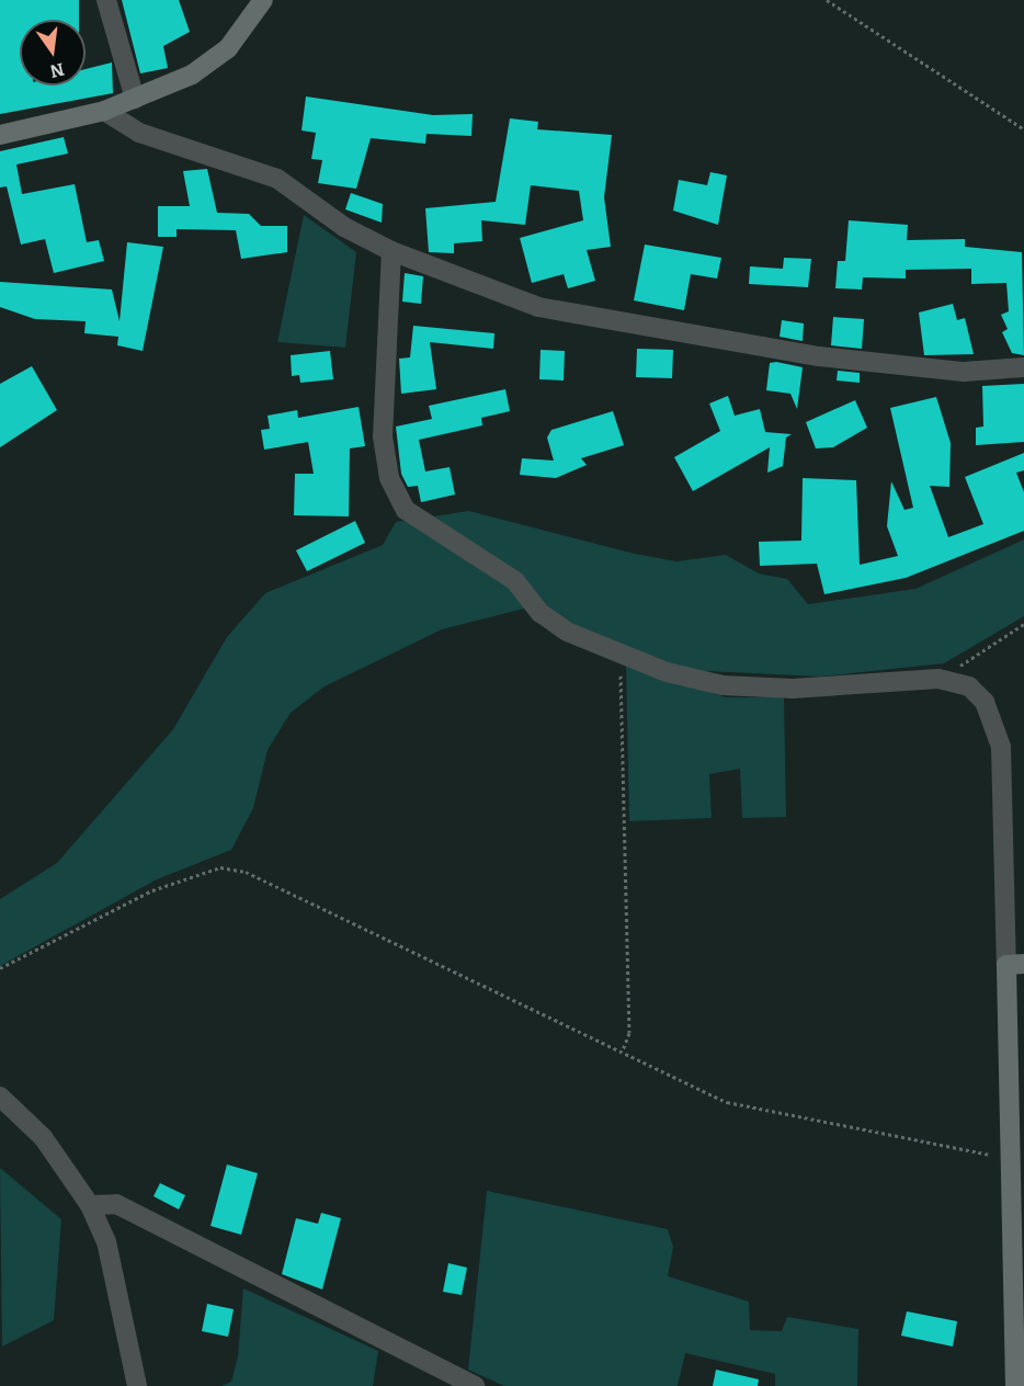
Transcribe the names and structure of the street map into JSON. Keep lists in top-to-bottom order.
{
  "north": "bottom"
}
